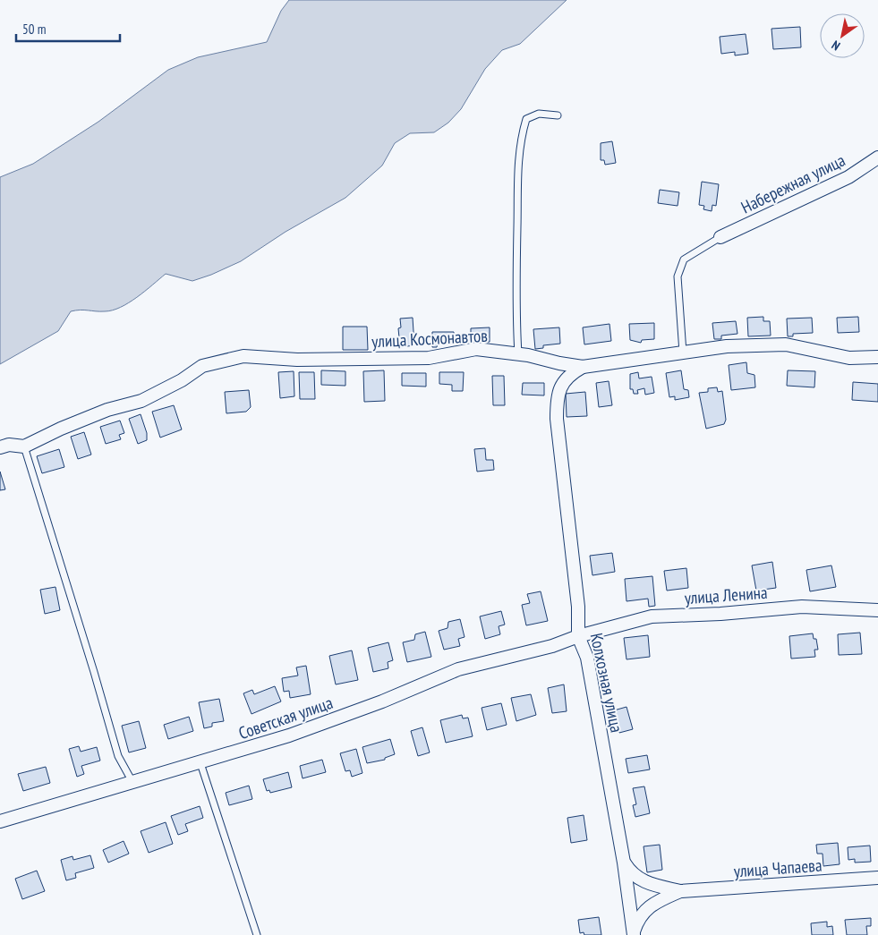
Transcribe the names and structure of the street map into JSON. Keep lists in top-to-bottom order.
{
  "streets": {
    "street": [
      "Набережная улица",
      "улица Космонавтов",
      "улица Ленина",
      "Колхозная улица",
      "Советская улица",
      "улица Чапаева"
    ]
  },
  "crossings": [
    ["улица Космонавтов", "Колхозная улица"],
    ["улица Ленина", "Колхозная улица"],
    ["улица Ленина", "Советская улица"],
    ["Колхозная улица", "Советская улица"],
    ["Колхозная улица", "улица Чапаева"]
  ],
  "scale_bar": "50 m",
  "north": "bottom left"
}
